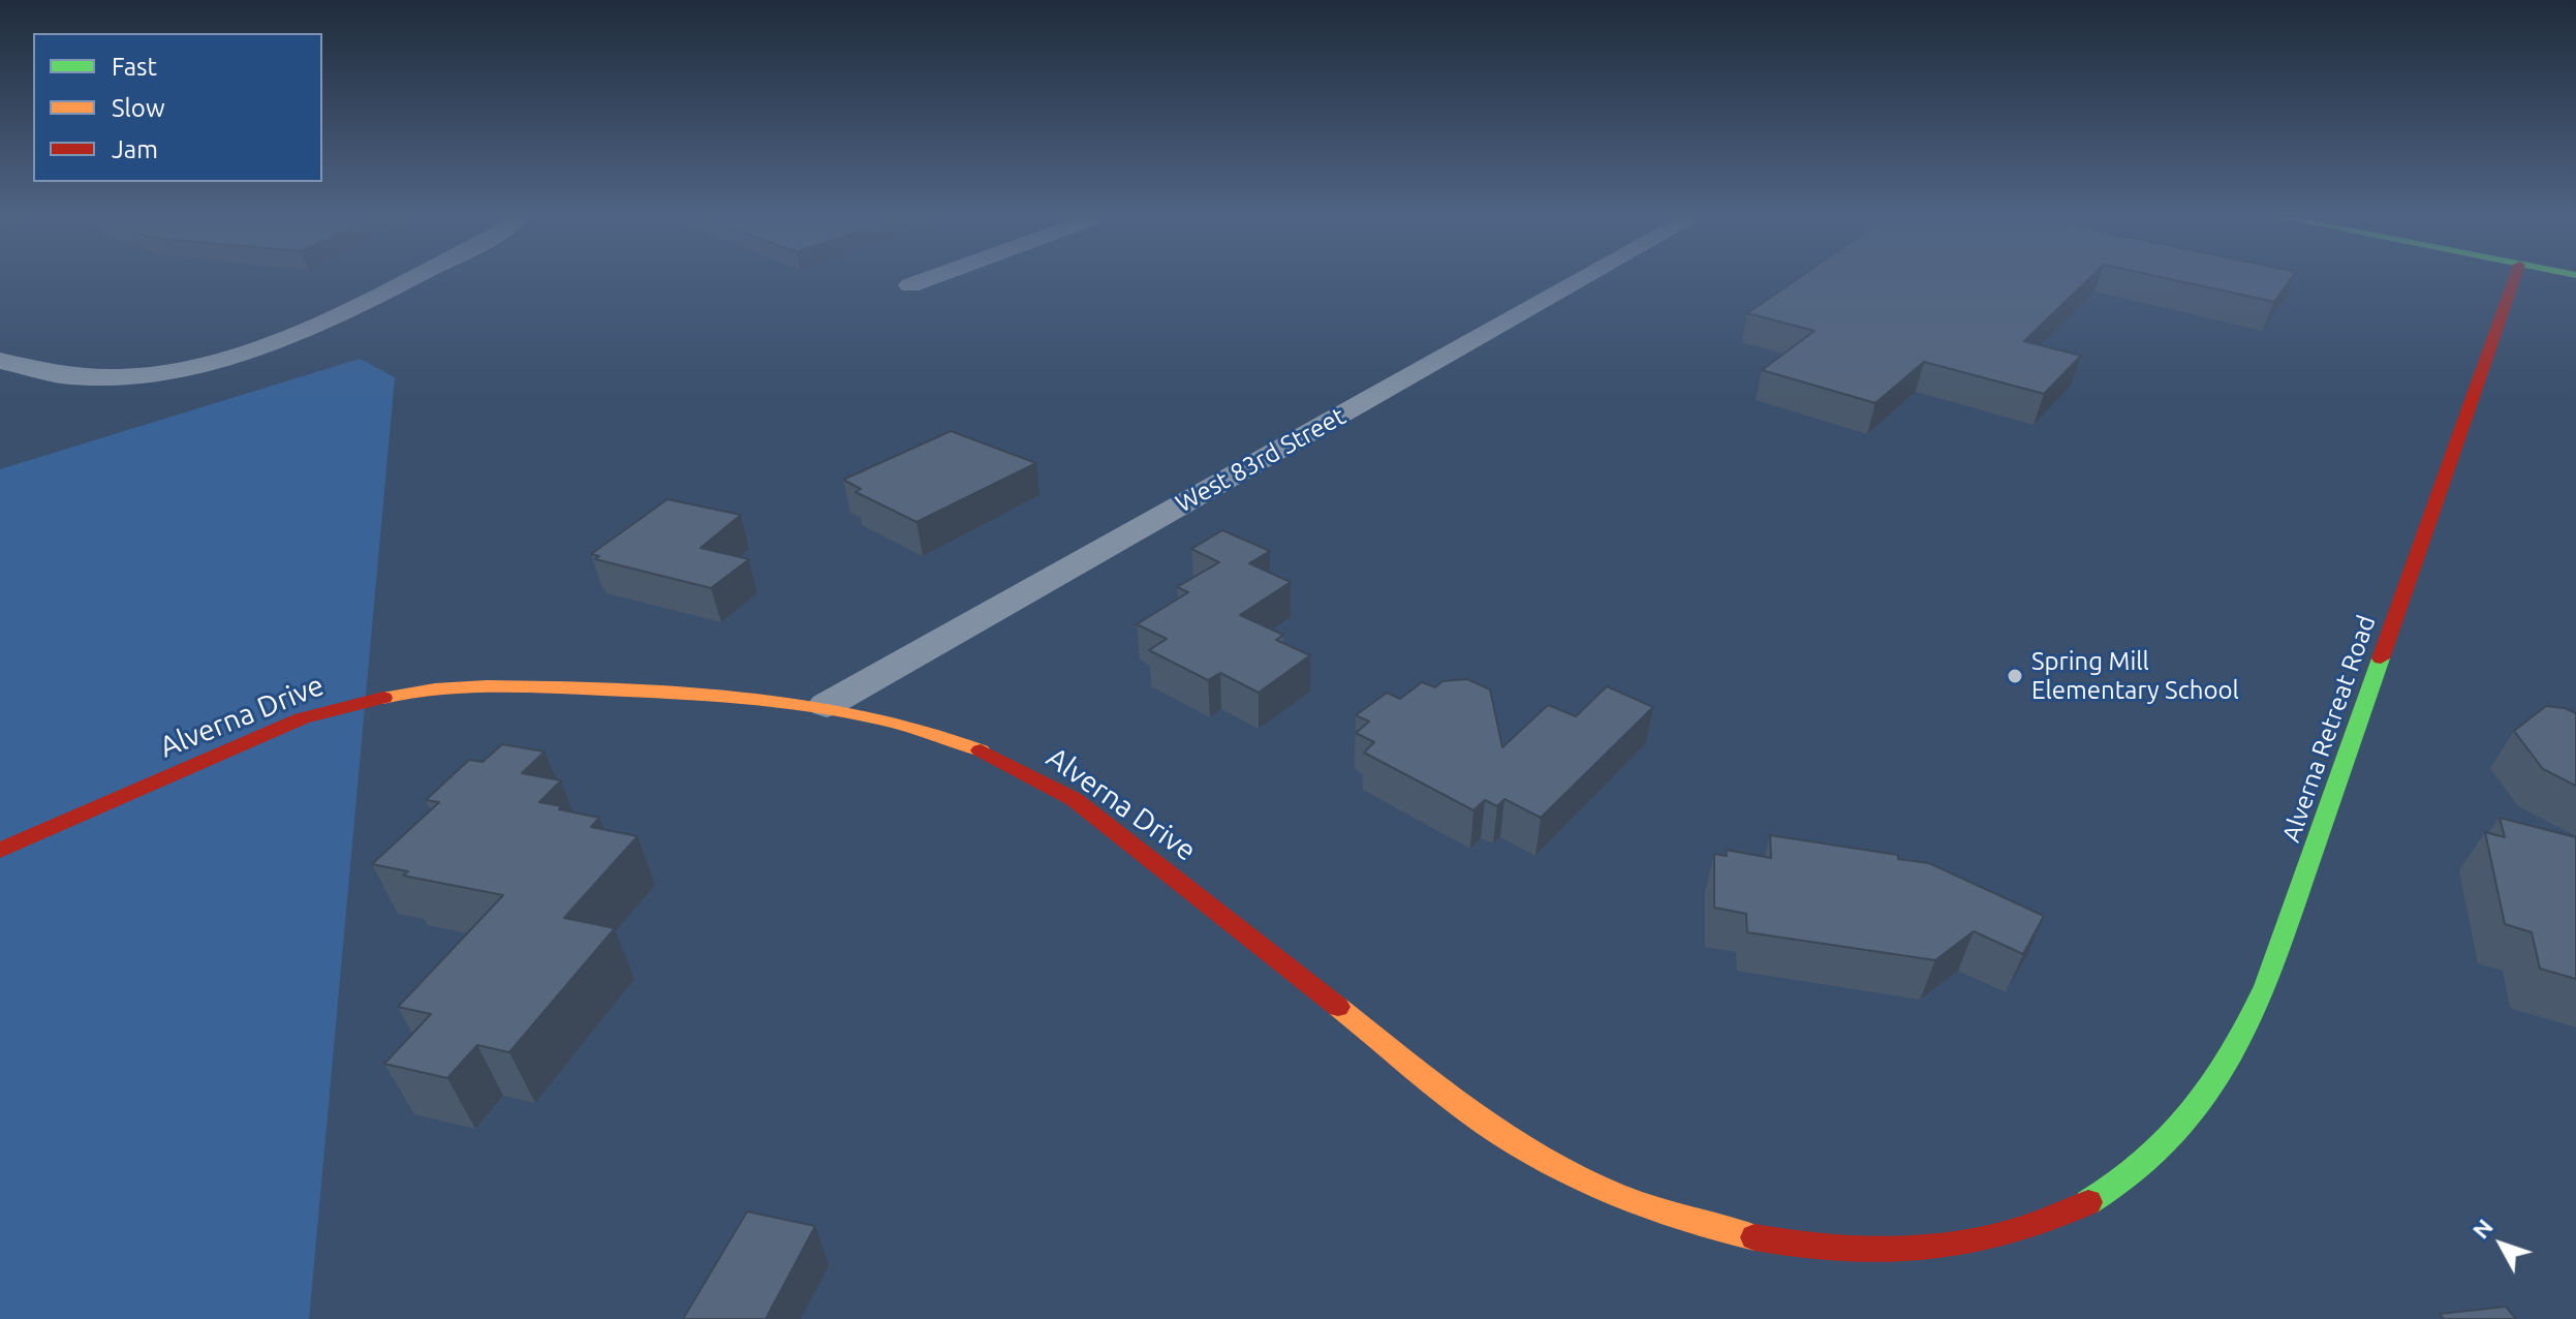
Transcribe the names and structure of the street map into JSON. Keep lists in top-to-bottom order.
{
  "streets": {
    "street": ["West 83rd Street", "Alverna Drive", "Alverna Retreat Road"]
  },
  "crossings": [
    ["West 83rd Street", "Alverna Drive"],
    ["Alverna Drive", "Alverna Retreat Road"]
  ],
  "places": ["Spring Mill Elementary School"],
  "legend": ["Fast", "Slow", "Jam"],
  "north": "top left"
}
